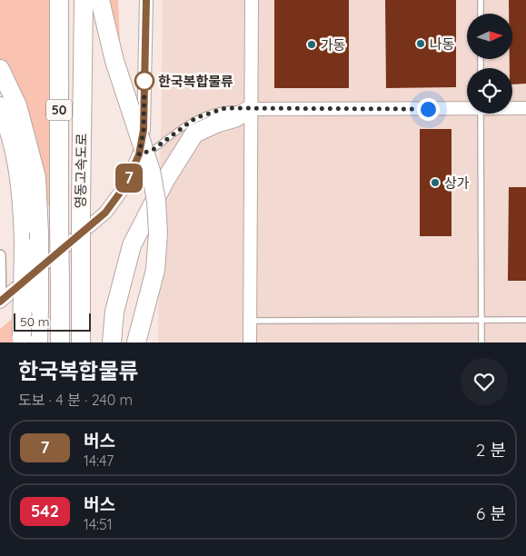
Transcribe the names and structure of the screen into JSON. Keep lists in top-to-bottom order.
{
  "streets": {
    "highway": ["50", "영동고속도로"]
  },
  "places": [
    "나동",
    "가동",
    "한국복합물류",
    "상가"
  ],
  "lines": ["bus line 7"],
  "scale_bar": "50 m",
  "north": "right",
  "page": {
    "on_map": "7",
    "scale": "50 m",
    "heading": ["한국복합물류", "도보 · 4 분 · 240 m"],
    "list": [
      {
        "mark": "7",
        "name": "버스",
        "note": "14:47",
        "value": "2 분"
      },
      {
        "mark": "542",
        "name": "버스",
        "note": "14:51",
        "value": "6 분"
      }
    ]
  }
}
